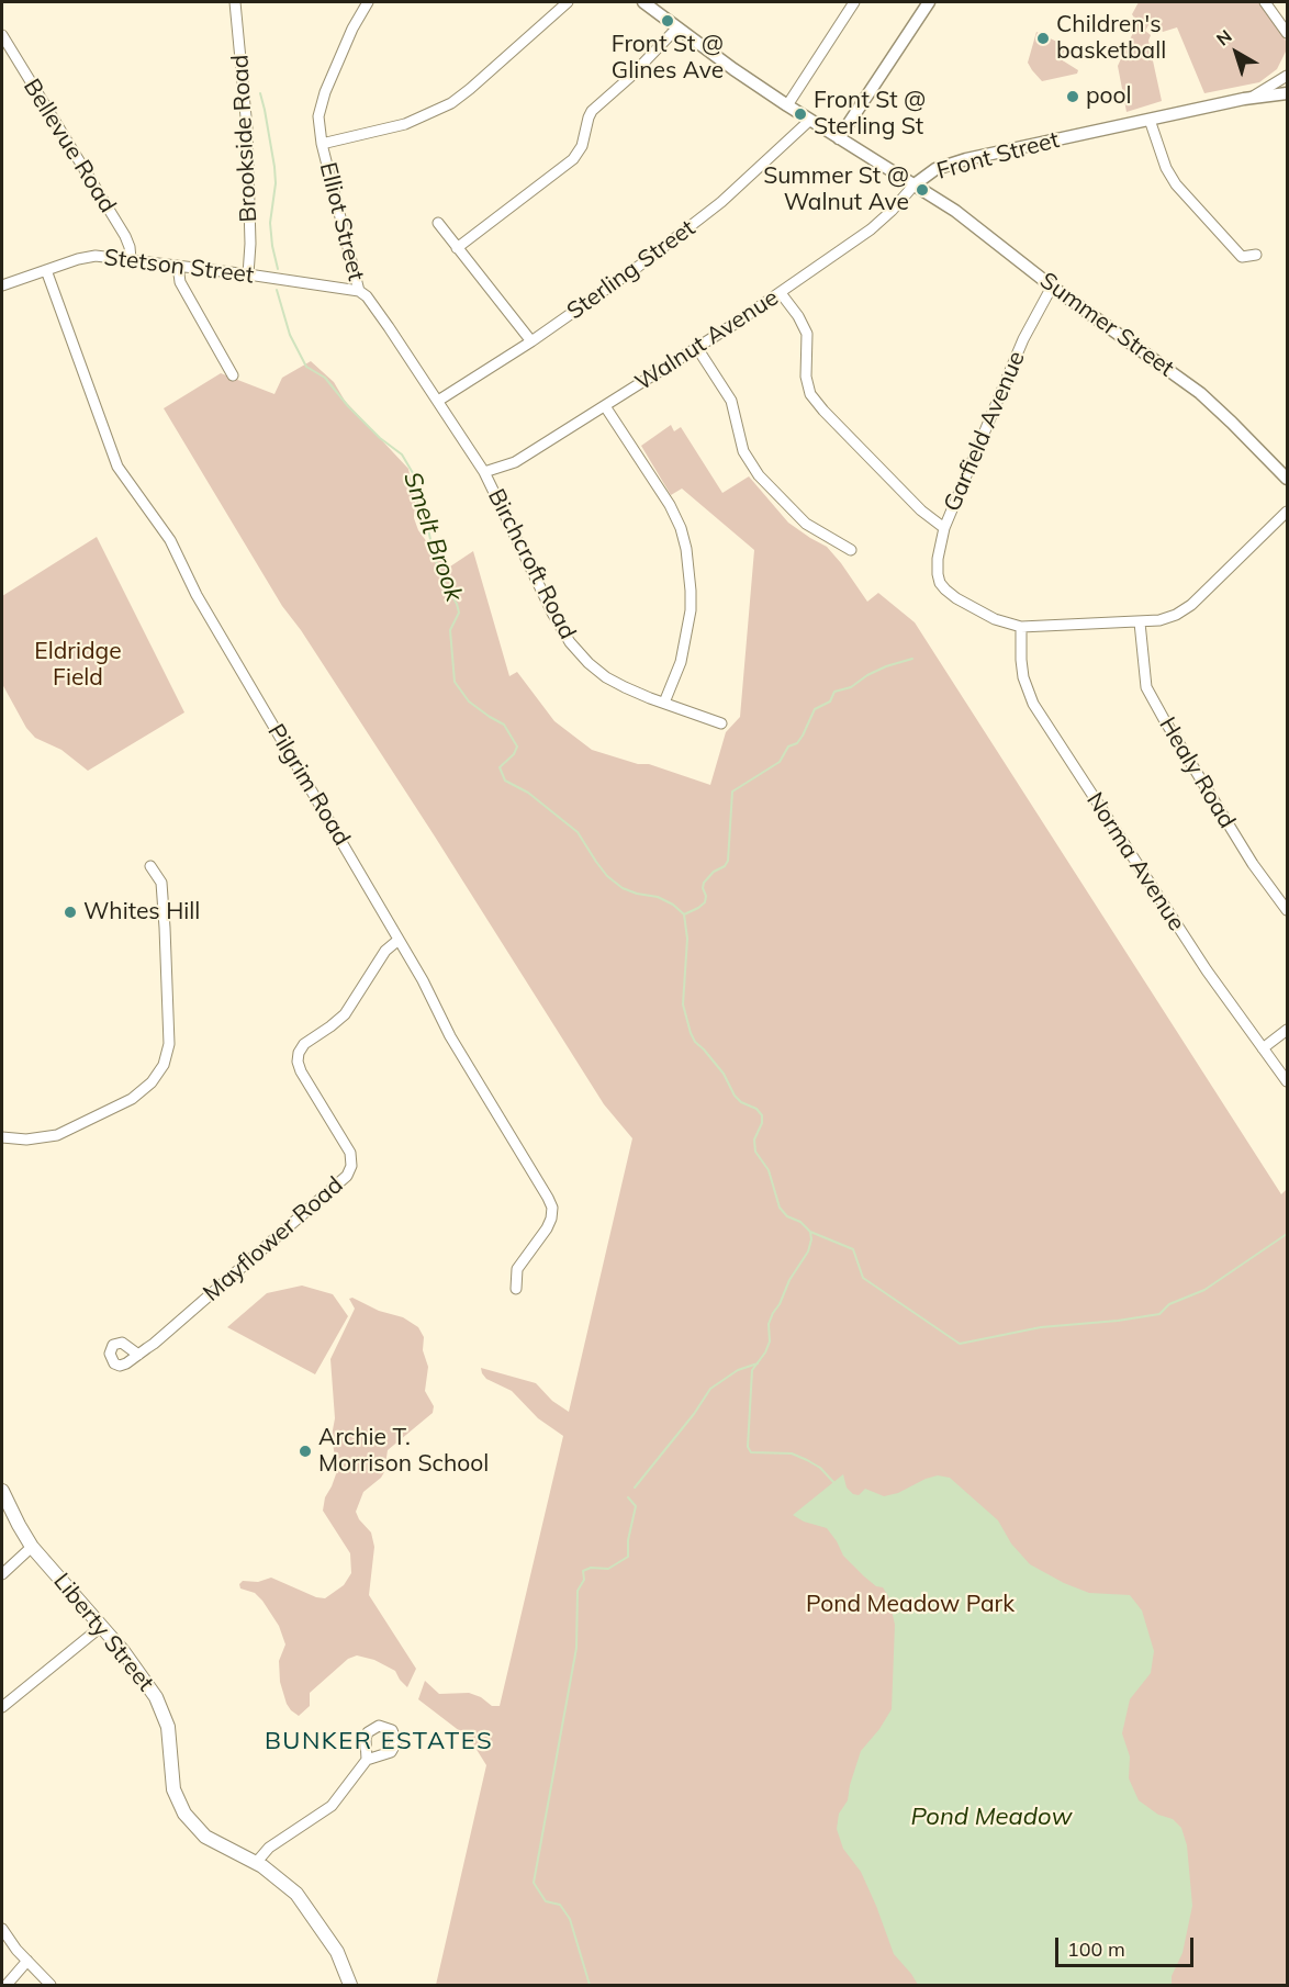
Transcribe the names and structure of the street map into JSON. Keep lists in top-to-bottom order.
{
  "streets": {
    "main road": ["Liberty Street"],
    "street": [
      "Brookside Road",
      "Bellevue Road",
      "Front Street",
      "Elliot Street",
      "Stetson Street",
      "Sterling Street",
      "Summer Street",
      "Walnut Avenue",
      "Garfield Avenue",
      "Birchcroft Road",
      "Healy Road",
      "Pilgrim Road",
      "Norma Avenue",
      "Mayflower Road"
    ]
  },
  "crossings": [
    ["Brookside Road", "Stetson Street"],
    ["Bellevue Road", "Stetson Street"],
    ["Front Street", "Sterling Street"],
    ["Front Street", "Summer Street"],
    ["Front Street", "Walnut Avenue"],
    ["Elliot Street", "Stetson Street"],
    ["Elliot Street", "Sterling Street"],
    ["Elliot Street", "Walnut Avenue"],
    ["Elliot Street", "Birchcroft Road"],
    ["Stetson Street", "Pilgrim Road"],
    ["Summer Street", "Walnut Avenue"],
    ["Summer Street", "Garfield Avenue"],
    ["Walnut Avenue", "Birchcroft Road"],
    ["Garfield Avenue", "Norma Avenue"],
    ["Pilgrim Road", "Mayflower Road"]
  ],
  "districts": ["BUNKER ESTATES"],
  "water": ["Smelt Brook", "Pond Meadow"],
  "parks": ["Eldridge Field", "Pond Meadow Park"],
  "places": [
    "Front St @ Glines Ave",
    "Children's basketball",
    "pool",
    "Front St @ Sterling St",
    "Summer St @ Walnut Ave",
    "Whites Hill",
    "Archie T. Morrison School"
  ],
  "scale_bar": "100 m",
  "north": "top left"
}
